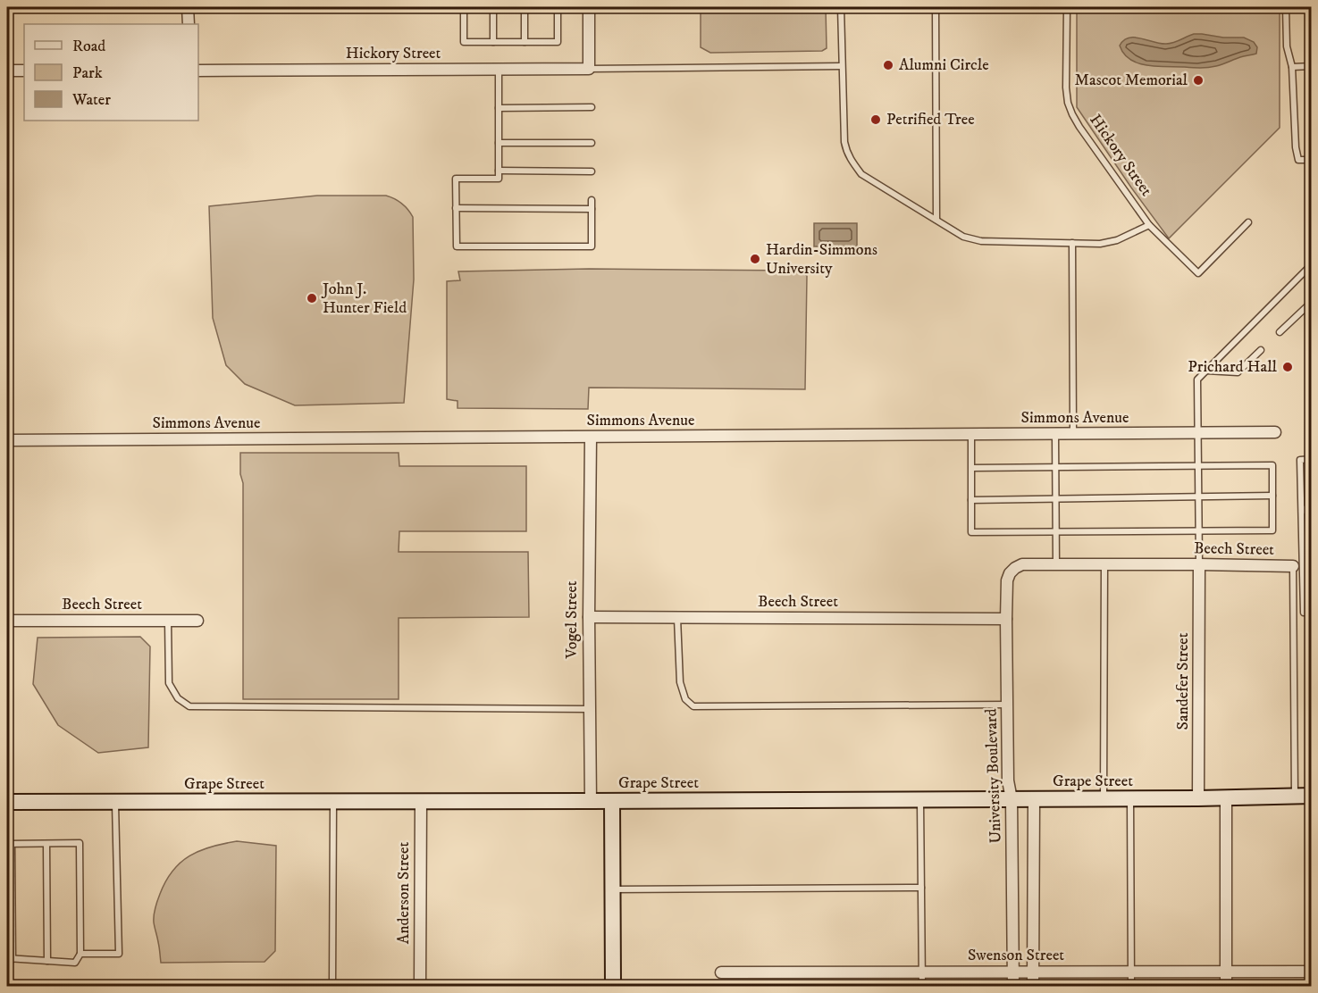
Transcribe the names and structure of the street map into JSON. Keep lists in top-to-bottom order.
{
  "streets": {
    "street": [
      "Hickory Street",
      "Simmons Avenue",
      "Beech Street",
      "Vogel Street",
      "Sandefer Street",
      "University Boulevard",
      "Grape Street",
      "Anderson Street",
      "Swenson Street"
    ]
  },
  "crossings": [
    ["Simmons Avenue", "Vogel Street"],
    ["Beech Street", "Vogel Street"],
    ["Beech Street", "Sandefer Street"],
    ["Beech Street", "University Boulevard"],
    ["Vogel Street", "Grape Street"],
    ["Sandefer Street", "Grape Street"],
    ["University Boulevard", "Grape Street"],
    ["University Boulevard", "Swenson Street"],
    ["Grape Street", "Anderson Street"]
  ],
  "places": [
    "Alumni Circle",
    "Mascot Memorial",
    "Petrified Tree",
    "Hardin-Simmons University",
    "John J. Hunter Field",
    "Prichard Hall"
  ],
  "legend": ["Road", "Park", "Water"]
}
